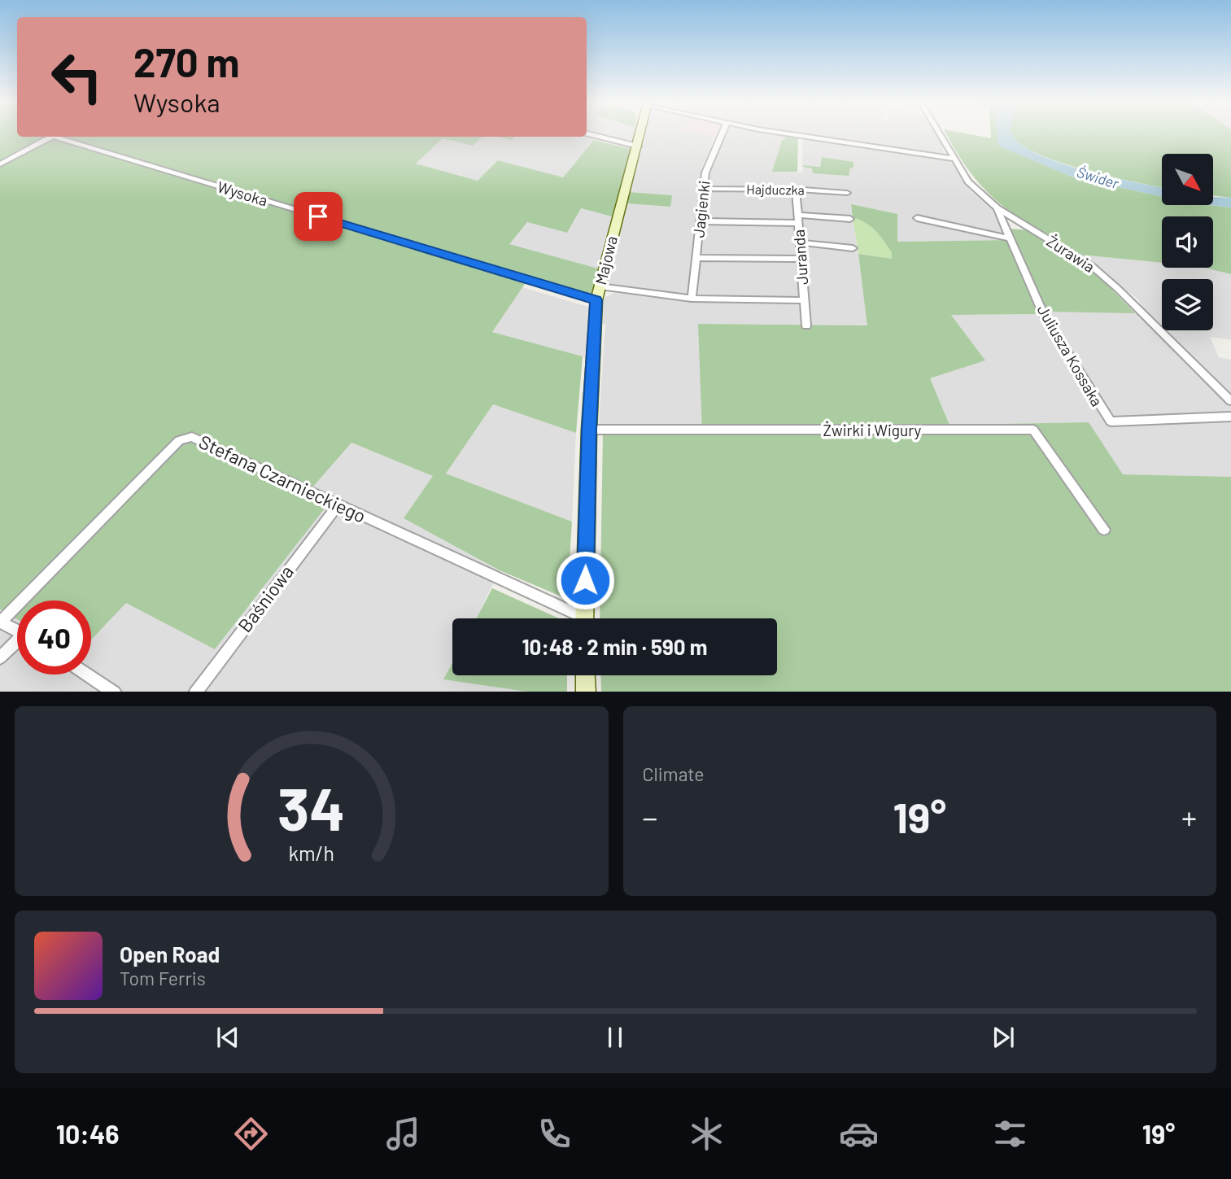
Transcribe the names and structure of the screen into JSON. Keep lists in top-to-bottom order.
{
  "streets": {
    "street": [
      "Hajduczka",
      "Wysoka",
      "Jagienki",
      "Żurawia",
      "Juranda",
      "Majowa",
      "Juliusza Kossaka",
      "Żwirki i Wigury",
      "Stefana Czarnieckiego",
      "Baśniowa"
    ]
  },
  "crossings": [
    ["Hajduczka", "Jagienki"],
    ["Hajduczka", "Juranda"],
    ["Wysoka", "Majowa"],
    ["Żurawia", "Juliusza Kossaka"],
    ["Majowa", "Żwirki i Wigury"],
    ["Stefana Czarnieckiego", "Baśniowa"]
  ],
  "water": ["Świder"],
  "north": "bottom right",
  "page": {
    "turn": ["270 m", "Wysoka"],
    "limit": "40",
    "trip": "10:48 · 2 min · 590 m",
    "tile": "Climate",
    "heat": ["−", "19°", "+"],
    "song": ["Open Road", "Tom Ferris"],
    "tabs": ["10:46", "19°"],
    "gauge": ["34", "km/h"]
  }
}
